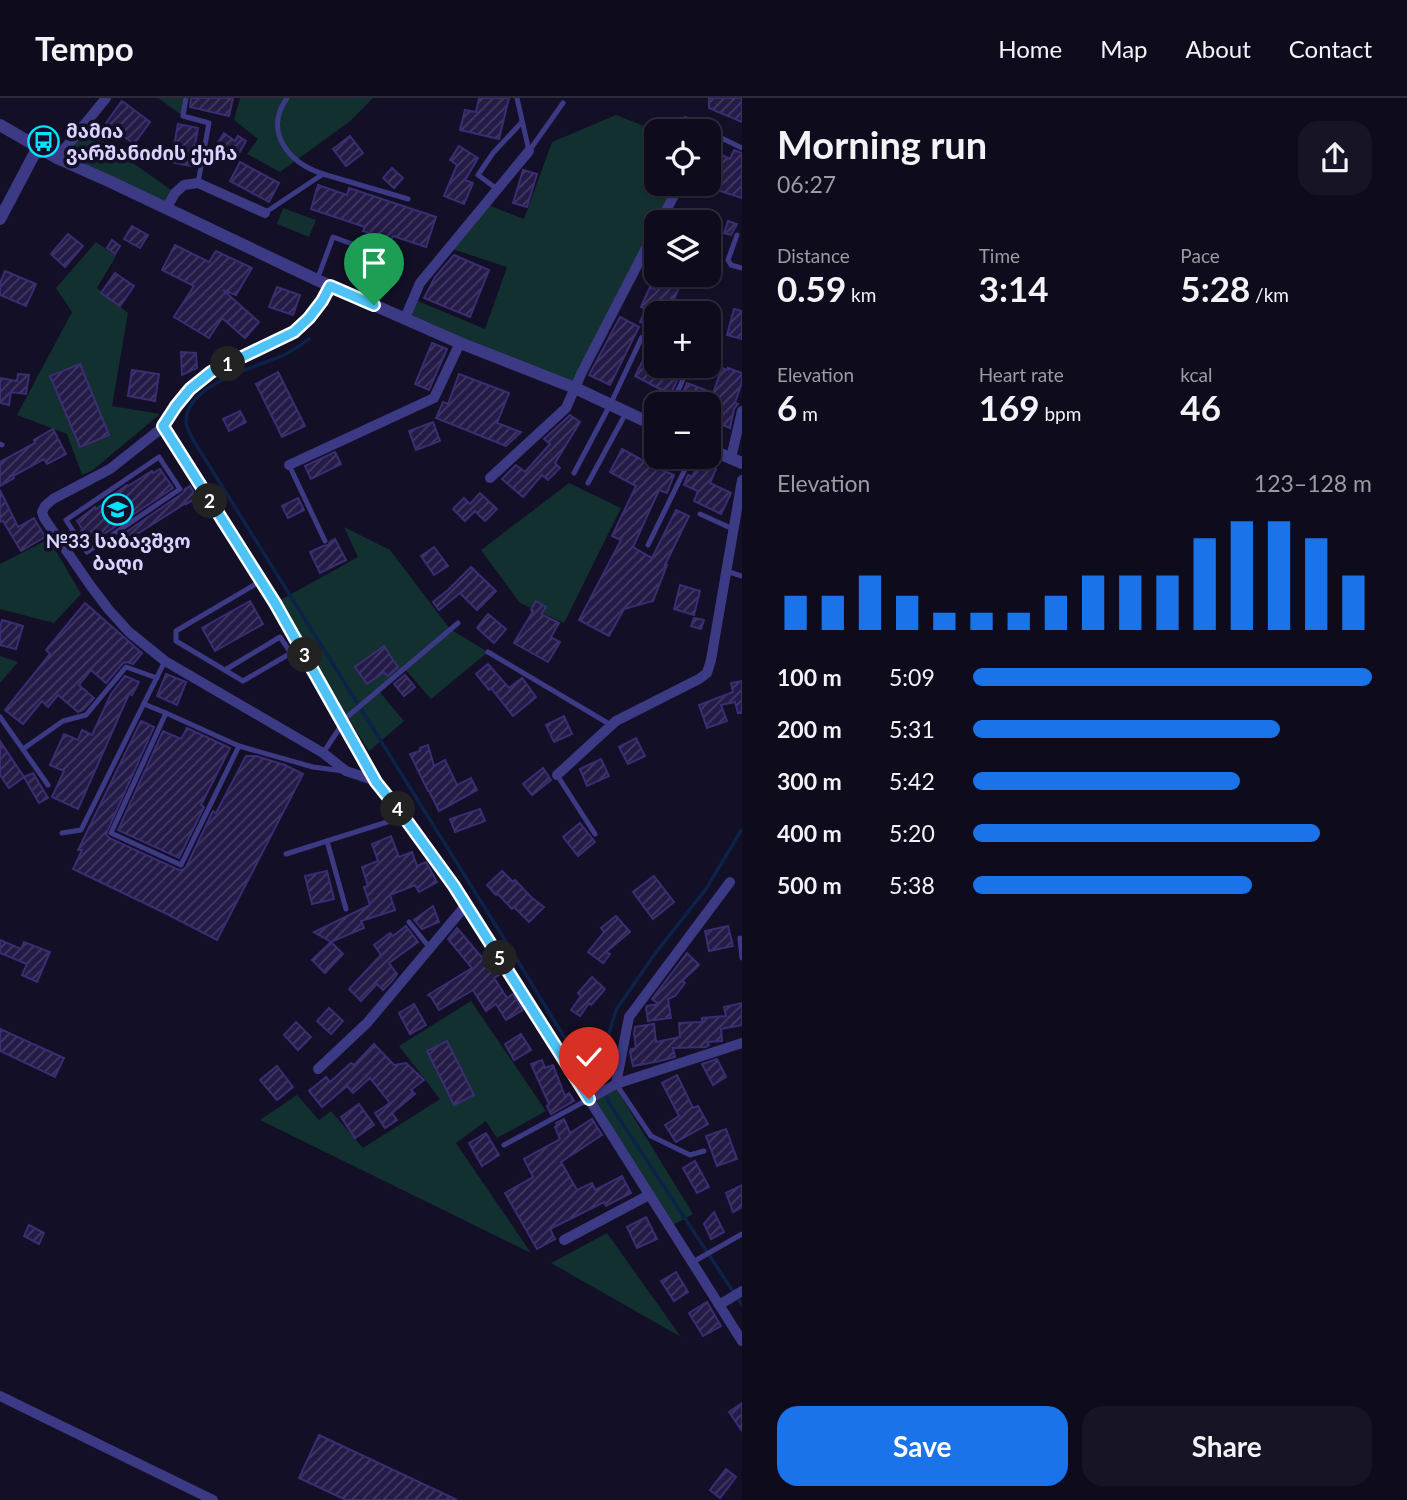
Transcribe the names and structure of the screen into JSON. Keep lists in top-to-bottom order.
{
  "places": {
    "bus stop": ["მამია ვარშანიძის ქუჩა"],
    "school or university": ["№33 საბავშვო ბაღი"]
  },
  "page": {
    "header": "Tempo",
    "nav": [
      "Home",
      "Map",
      "About",
      "Contact"
    ],
    "heading": ["Morning run", "06:27"],
    "map_buttons": ["+", "−"],
    "stats": [
      ["Distance", "0.59 km"],
      ["Time", "3:14"],
      ["Pace", "5:28 /km"],
      ["Elevation", "6 m"],
      ["Heart rate", "169 bpm"],
      ["kcal", "46"]
    ],
    "pins": [
      "1",
      "2",
      "3",
      "4",
      "5"
    ],
    "chart": ["Elevation", "123–128 m"],
    "list": [
      {
        "name": "100 m",
        "note": "5:09"
      },
      {
        "name": "200 m",
        "note": "5:31"
      },
      {
        "name": "300 m",
        "note": "5:42"
      },
      {
        "name": "400 m",
        "note": "5:20"
      },
      {
        "name": "500 m",
        "note": "5:38"
      }
    ],
    "buttons": ["Save", "Share"]
  }
}
